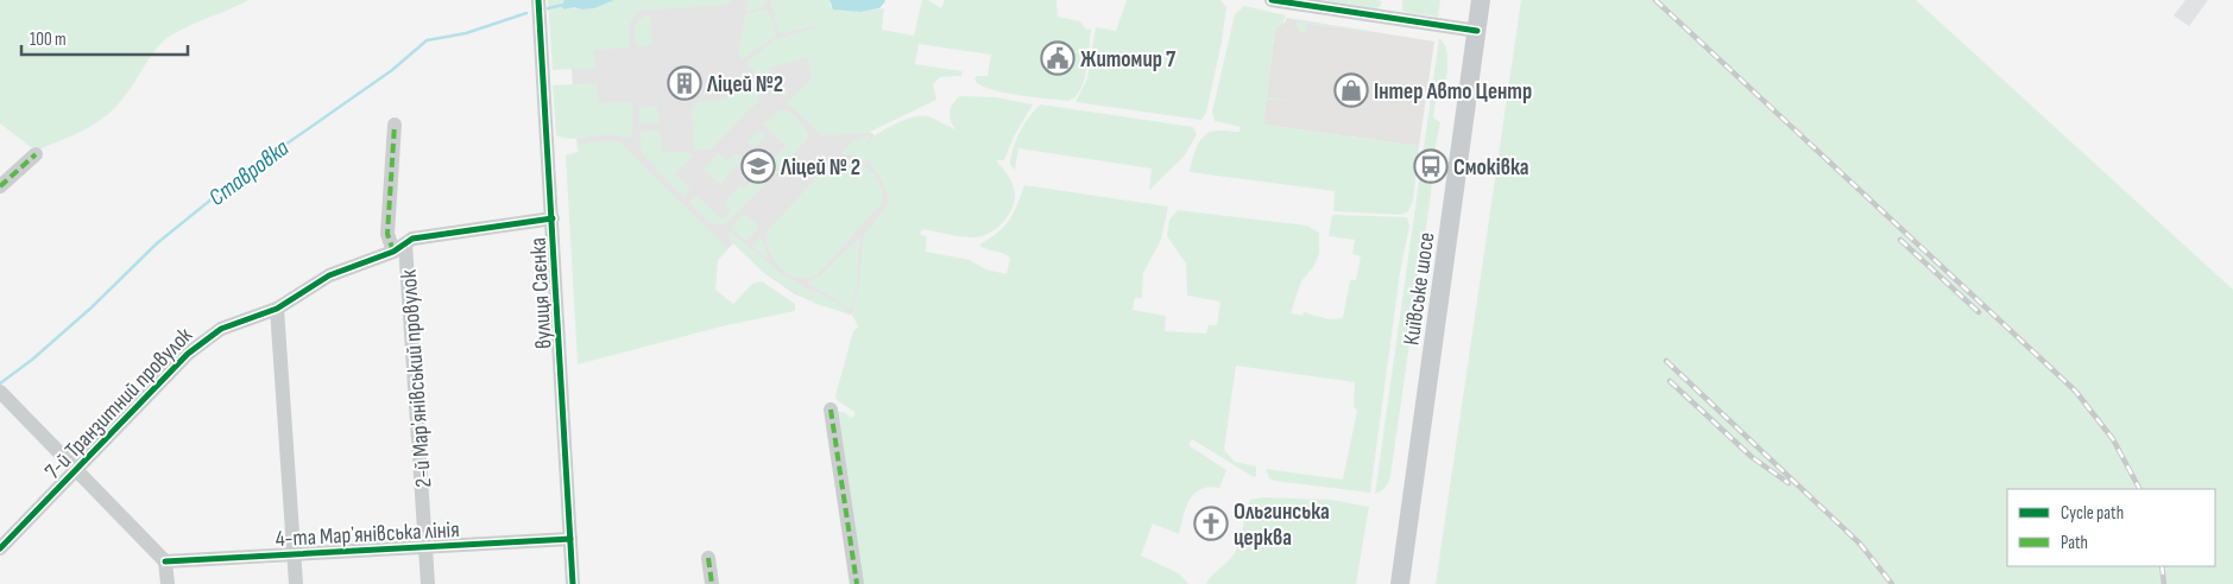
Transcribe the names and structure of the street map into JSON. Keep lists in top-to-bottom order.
{
  "streets": {
    "main road": ["Київське шосе"],
    "street": [
      "вулиця Саєнка",
      "2-й Марʼянівський провулок",
      "7-й Транзитний провулок",
      "4-та Марʼянівська лінія"
    ]
  },
  "crossings": [
    ["вулиця Саєнка", "7-й Транзитний провулок"],
    ["вулиця Саєнка", "4-та Марʼянівська лінія"],
    ["2-й Марʼянівський провулок", "7-й Транзитний провулок"],
    ["2-й Марʼянівський провулок", "4-та Марʼянівська лінія"],
    ["7-й Транзитний провулок", "4-та Марʼянівська лінія"]
  ],
  "water": ["Ставровка"],
  "places": {
    "public building": ["Житомир 7"],
    "building": ["Ліцей №2"],
    "shop": ["Інтер Авто Центр"],
    "school or university": ["Ліцей № 2"],
    "bus stop": ["Смоківка"],
    "church": ["Ольгинська церква"]
  },
  "legend": ["Cycle path", "Path"],
  "scale_bar": "100 m"
}
